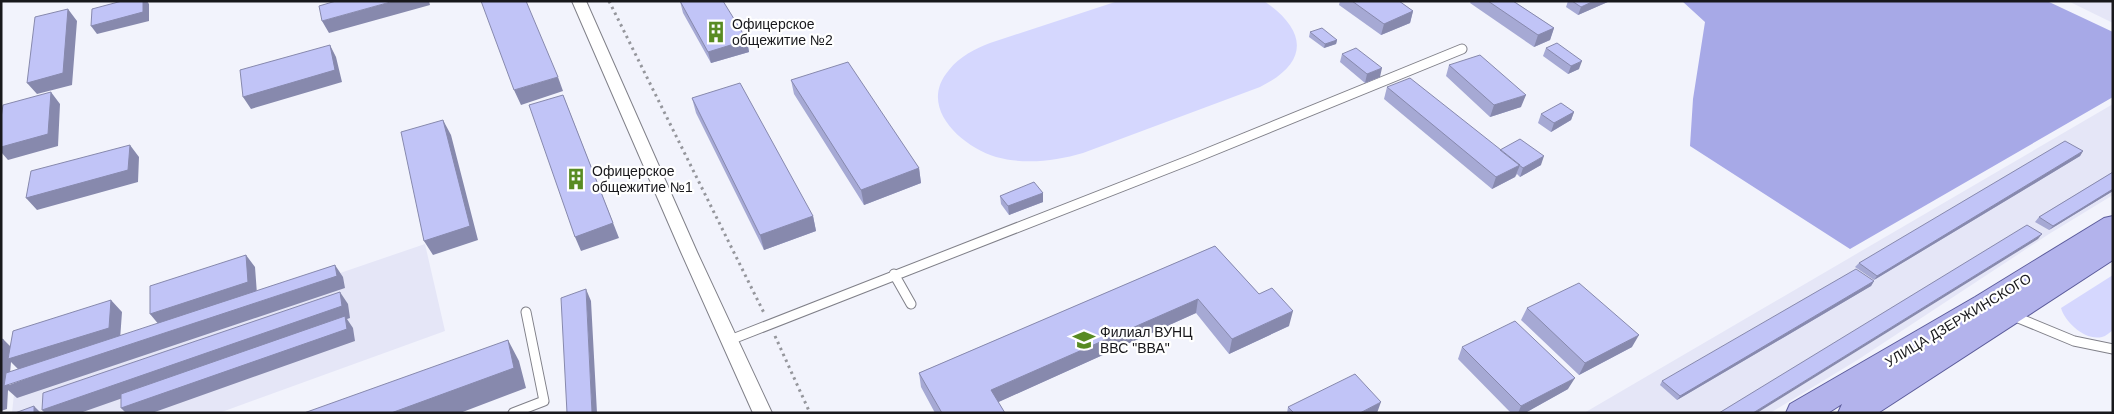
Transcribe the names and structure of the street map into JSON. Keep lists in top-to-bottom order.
{
  "streets": {
    "main road": ["УЛИЦА ДЗЕРЖИНСКОГО"]
  },
  "places": {
    "building": ["Офицерское общежитие №2", "Офицерское общежитие №1"],
    "school or university": ["Филиал ВУНЦ ВВС \"ВВА\""]
  }
}
